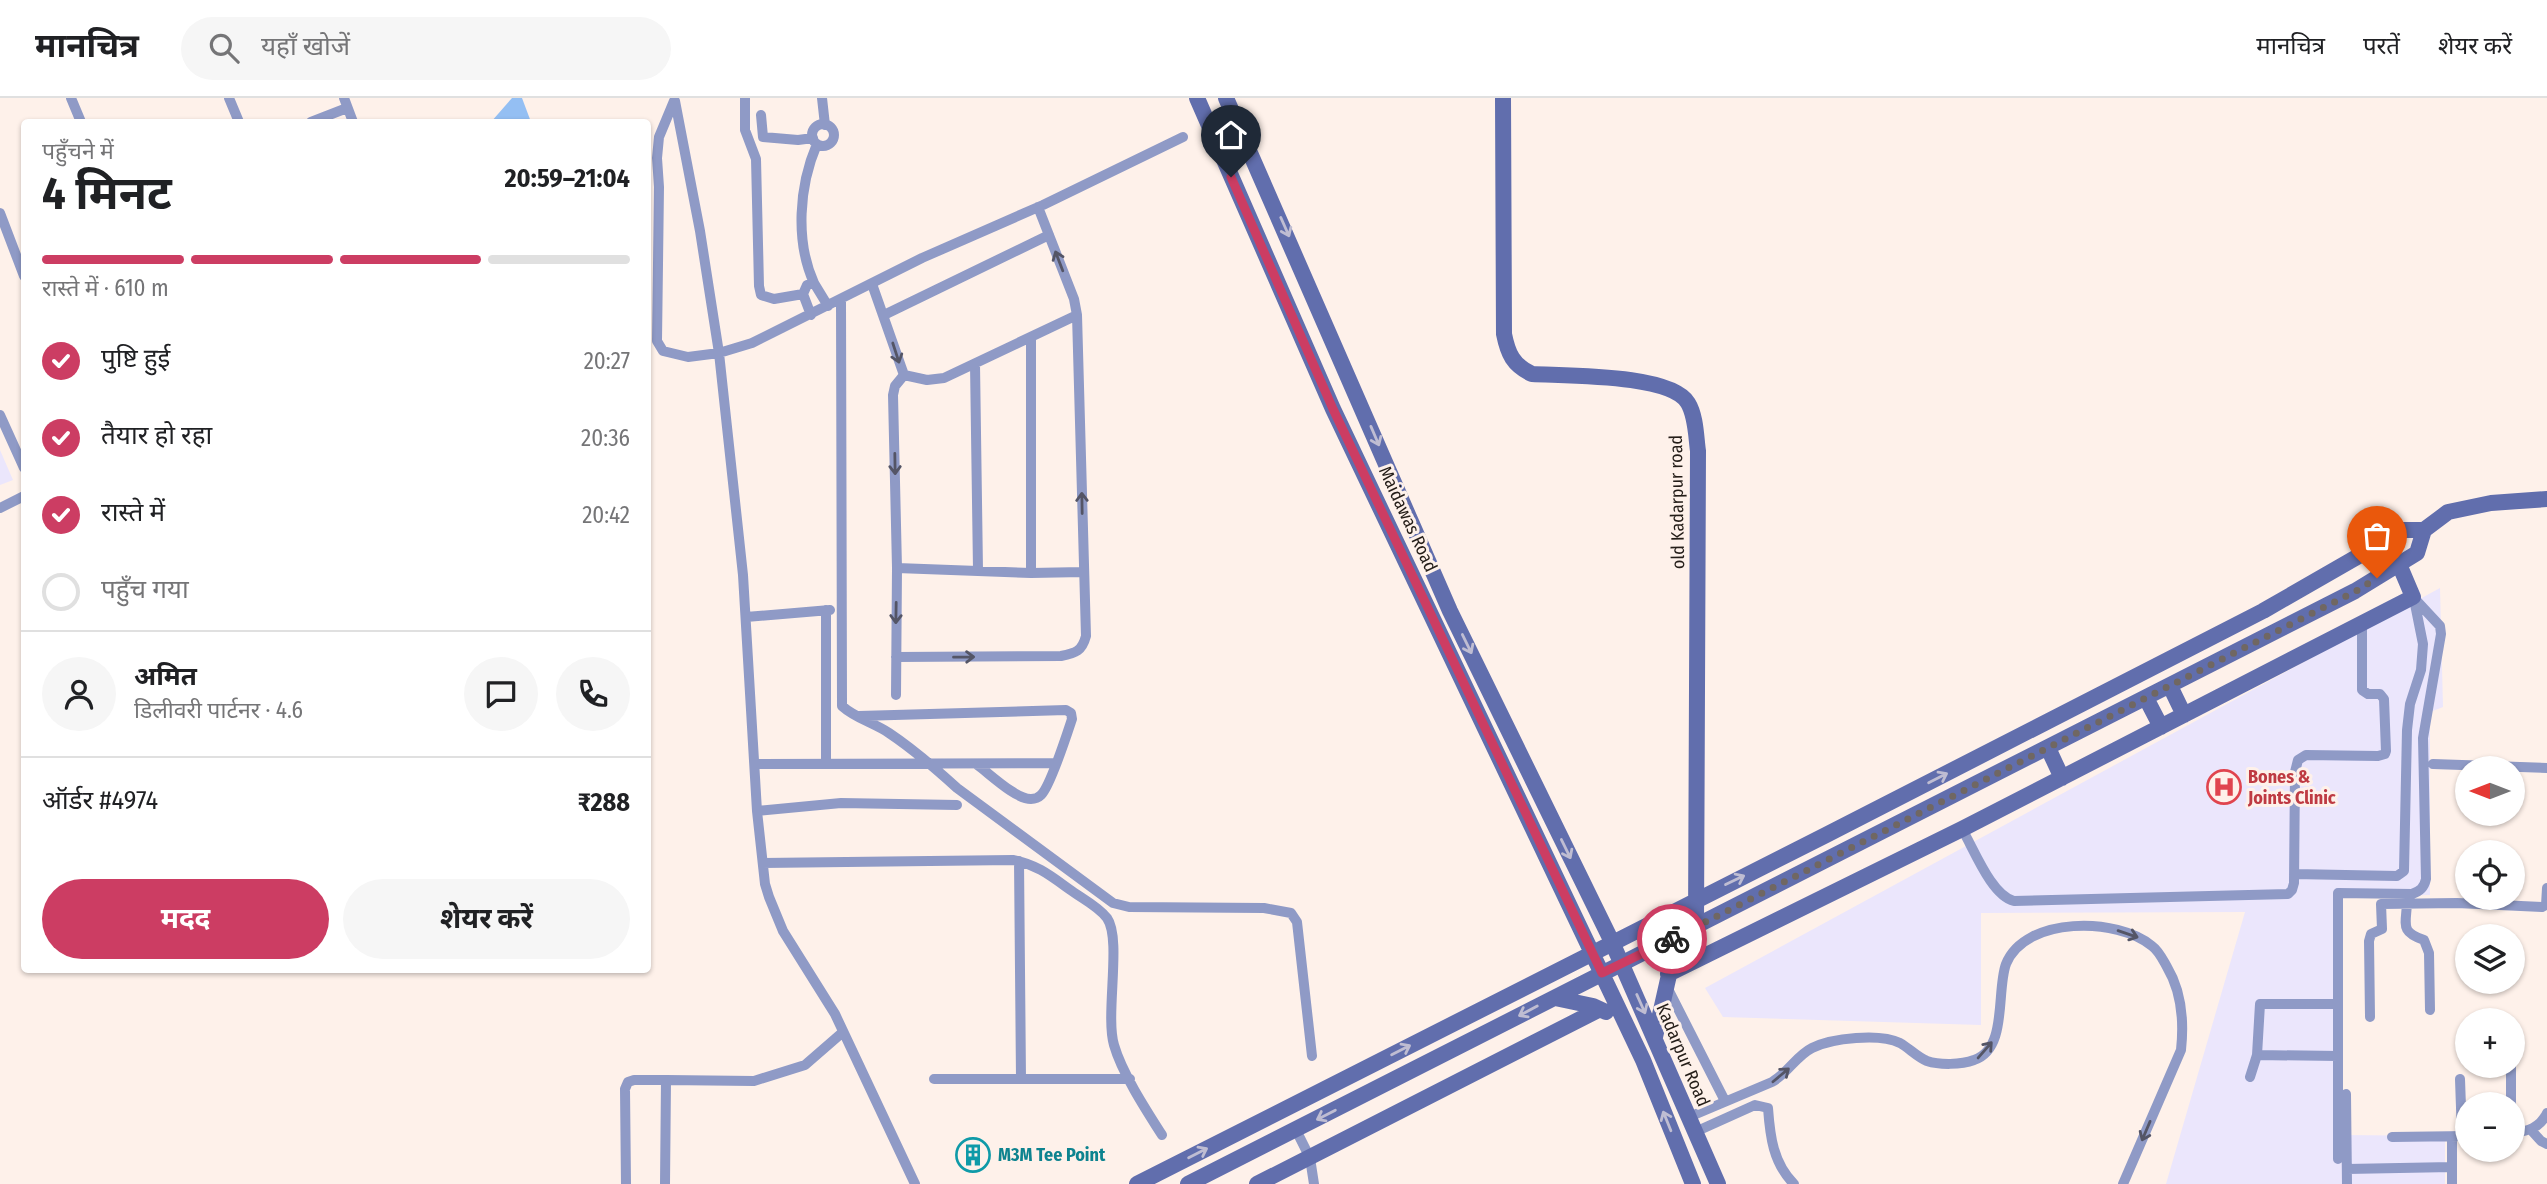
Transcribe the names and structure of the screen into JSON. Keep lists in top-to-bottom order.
{
  "streets": {
    "street": ["old Kadarpur road", "Maidawas Road", "Kadarpur Road"]
  },
  "crossings": [
    ["Maidawas Road", "Kadarpur Road"]
  ],
  "places": {
    "hospital": ["Bones & Joints Clinic"],
    "building": ["M3M Tee Point"]
  },
  "north": "left",
  "page": {
    "header": "मानचित्र",
    "search": "यहाँ खोजें",
    "nav": ["मानचित्र", "परतें", "शेयर करें"],
    "heading": ["4 मिनट", "पहुँचने में", "20:59–21:04"],
    "panel": [
      "अमित",
      "डिलीवरी पार्टनर · 4.6",
      "ऑर्डर #4974",
      "₹288"
    ],
    "bar": "रास्ते में · 610 m",
    "list": [
      ["पुष्टि हुई", "20:27"],
      ["तैयार हो रहा", "20:36"],
      ["रास्ते में", "20:42"],
      "पहुँच गया"
    ],
    "map_buttons": ["+", "−"],
    "buttons": ["मदद", "शेयर करें"]
  }
}
